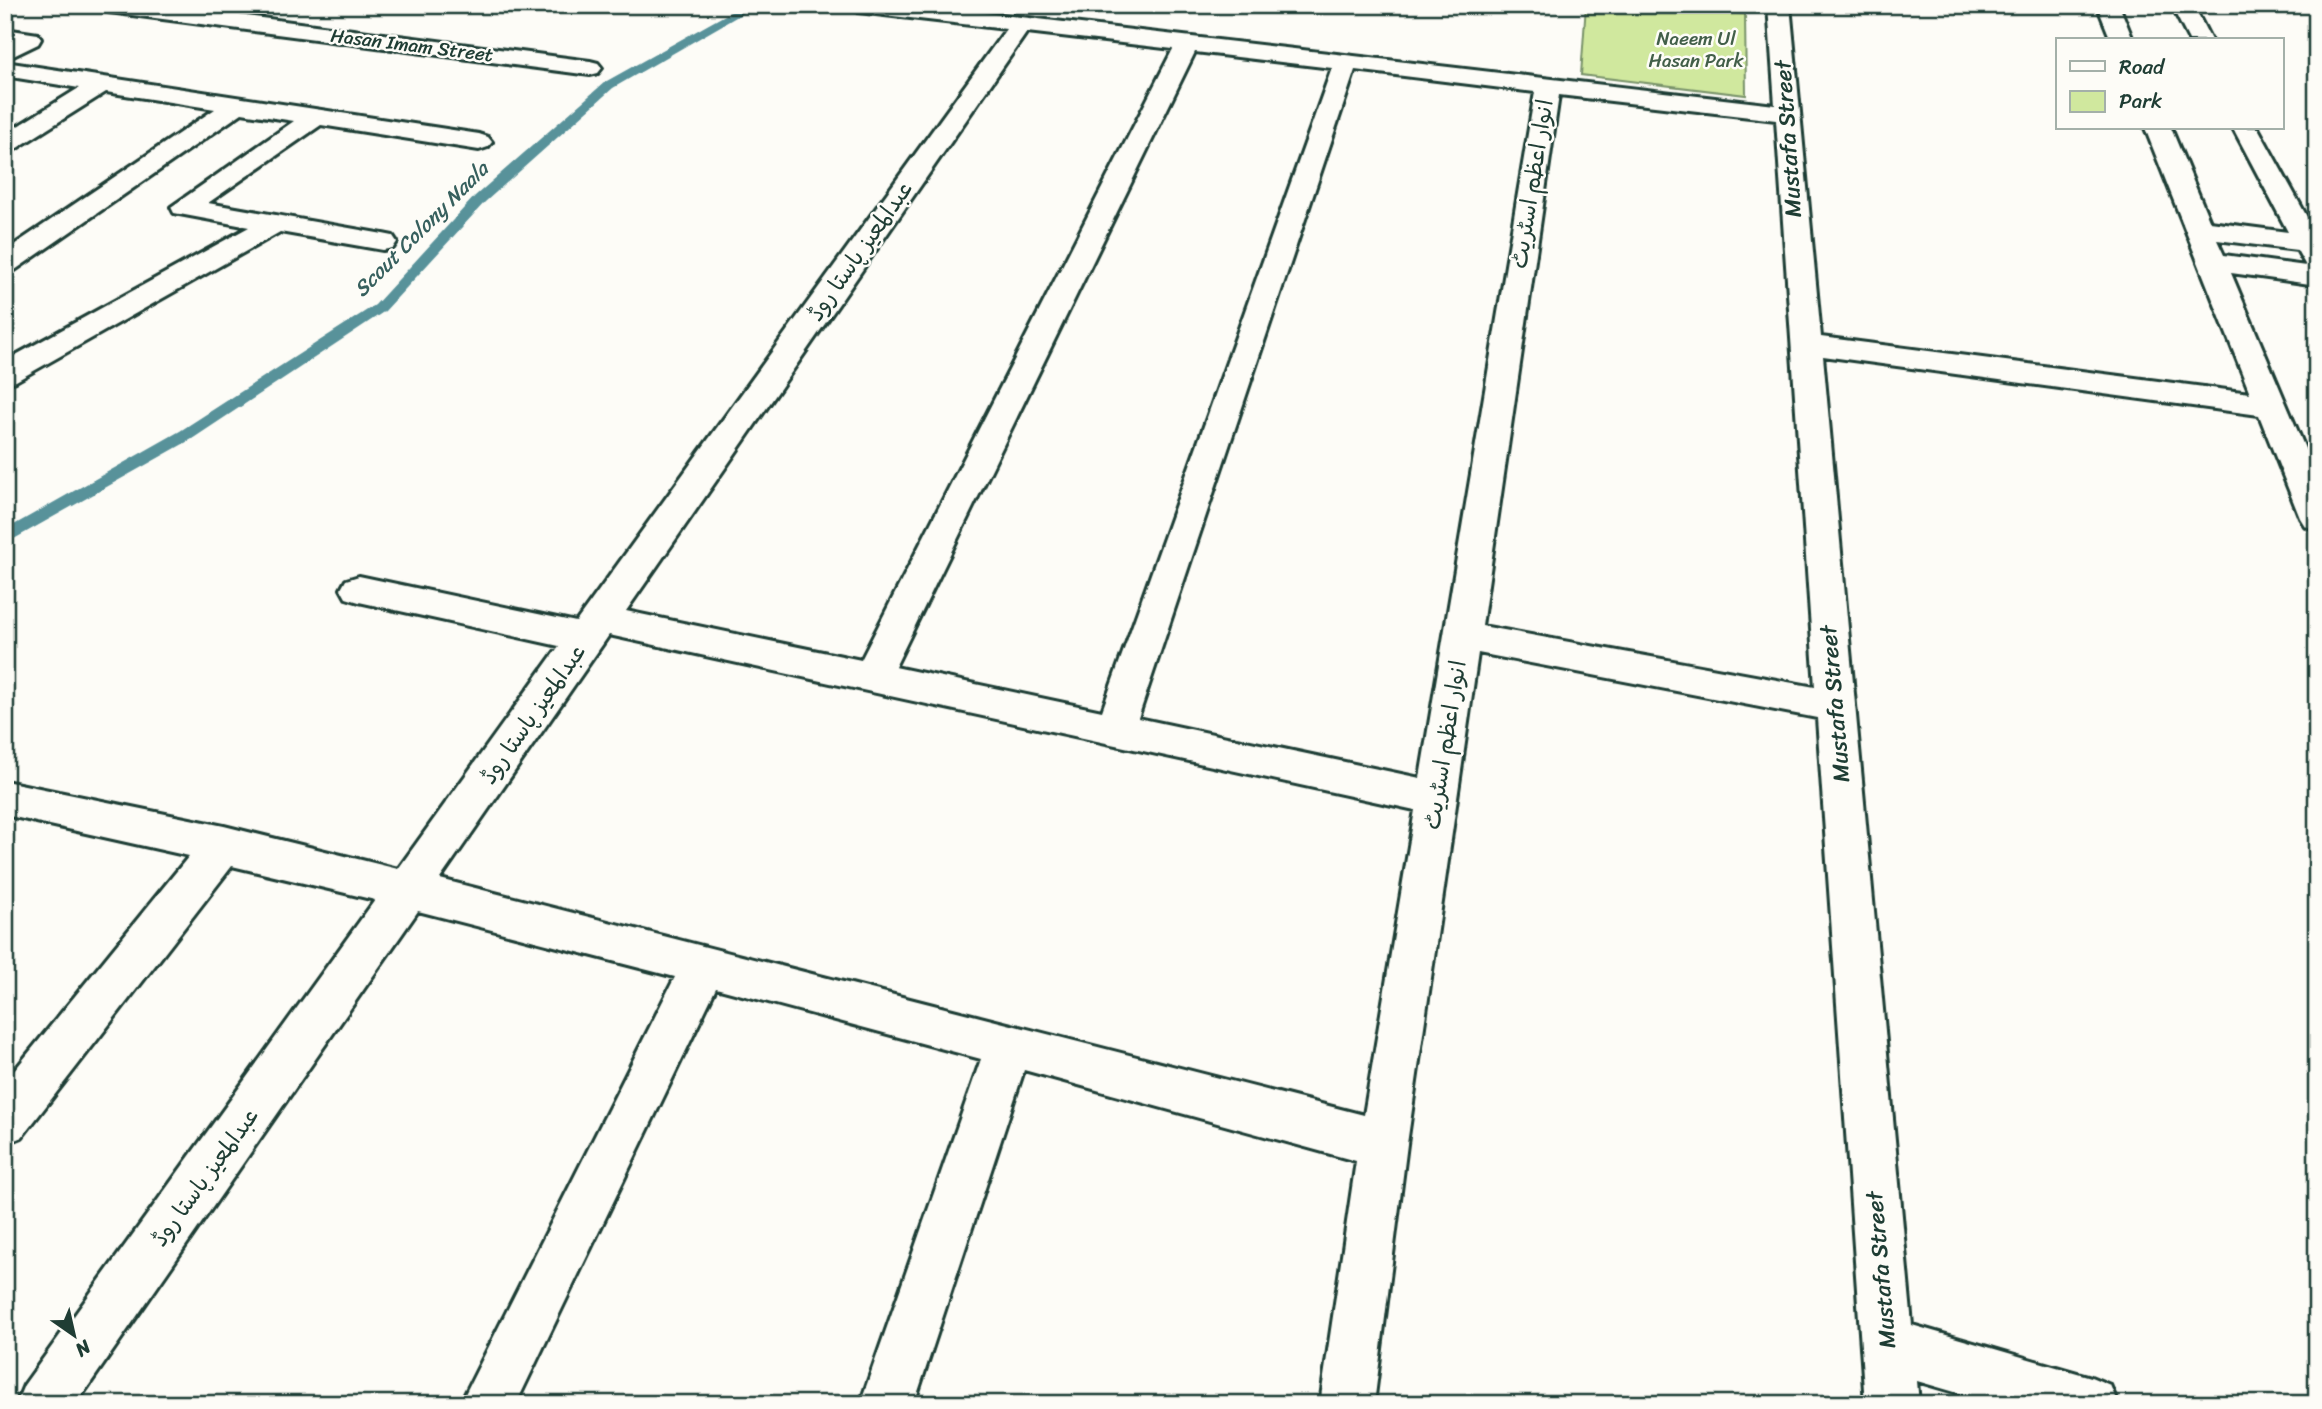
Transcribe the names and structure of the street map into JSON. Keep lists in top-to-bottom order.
{
  "streets": {
    "street": [
      "Hasan Imam Street",
      "Mustafa Street",
      "انوار اعظم اسٹریٹ",
      "عبدالمعیز پاستا روڈ"
    ]
  },
  "water": ["Scout Colony Naala"],
  "parks": ["Naeem Ul Hasan Park"],
  "legend": ["Road", "Park"],
  "north": "bottom right"
}
